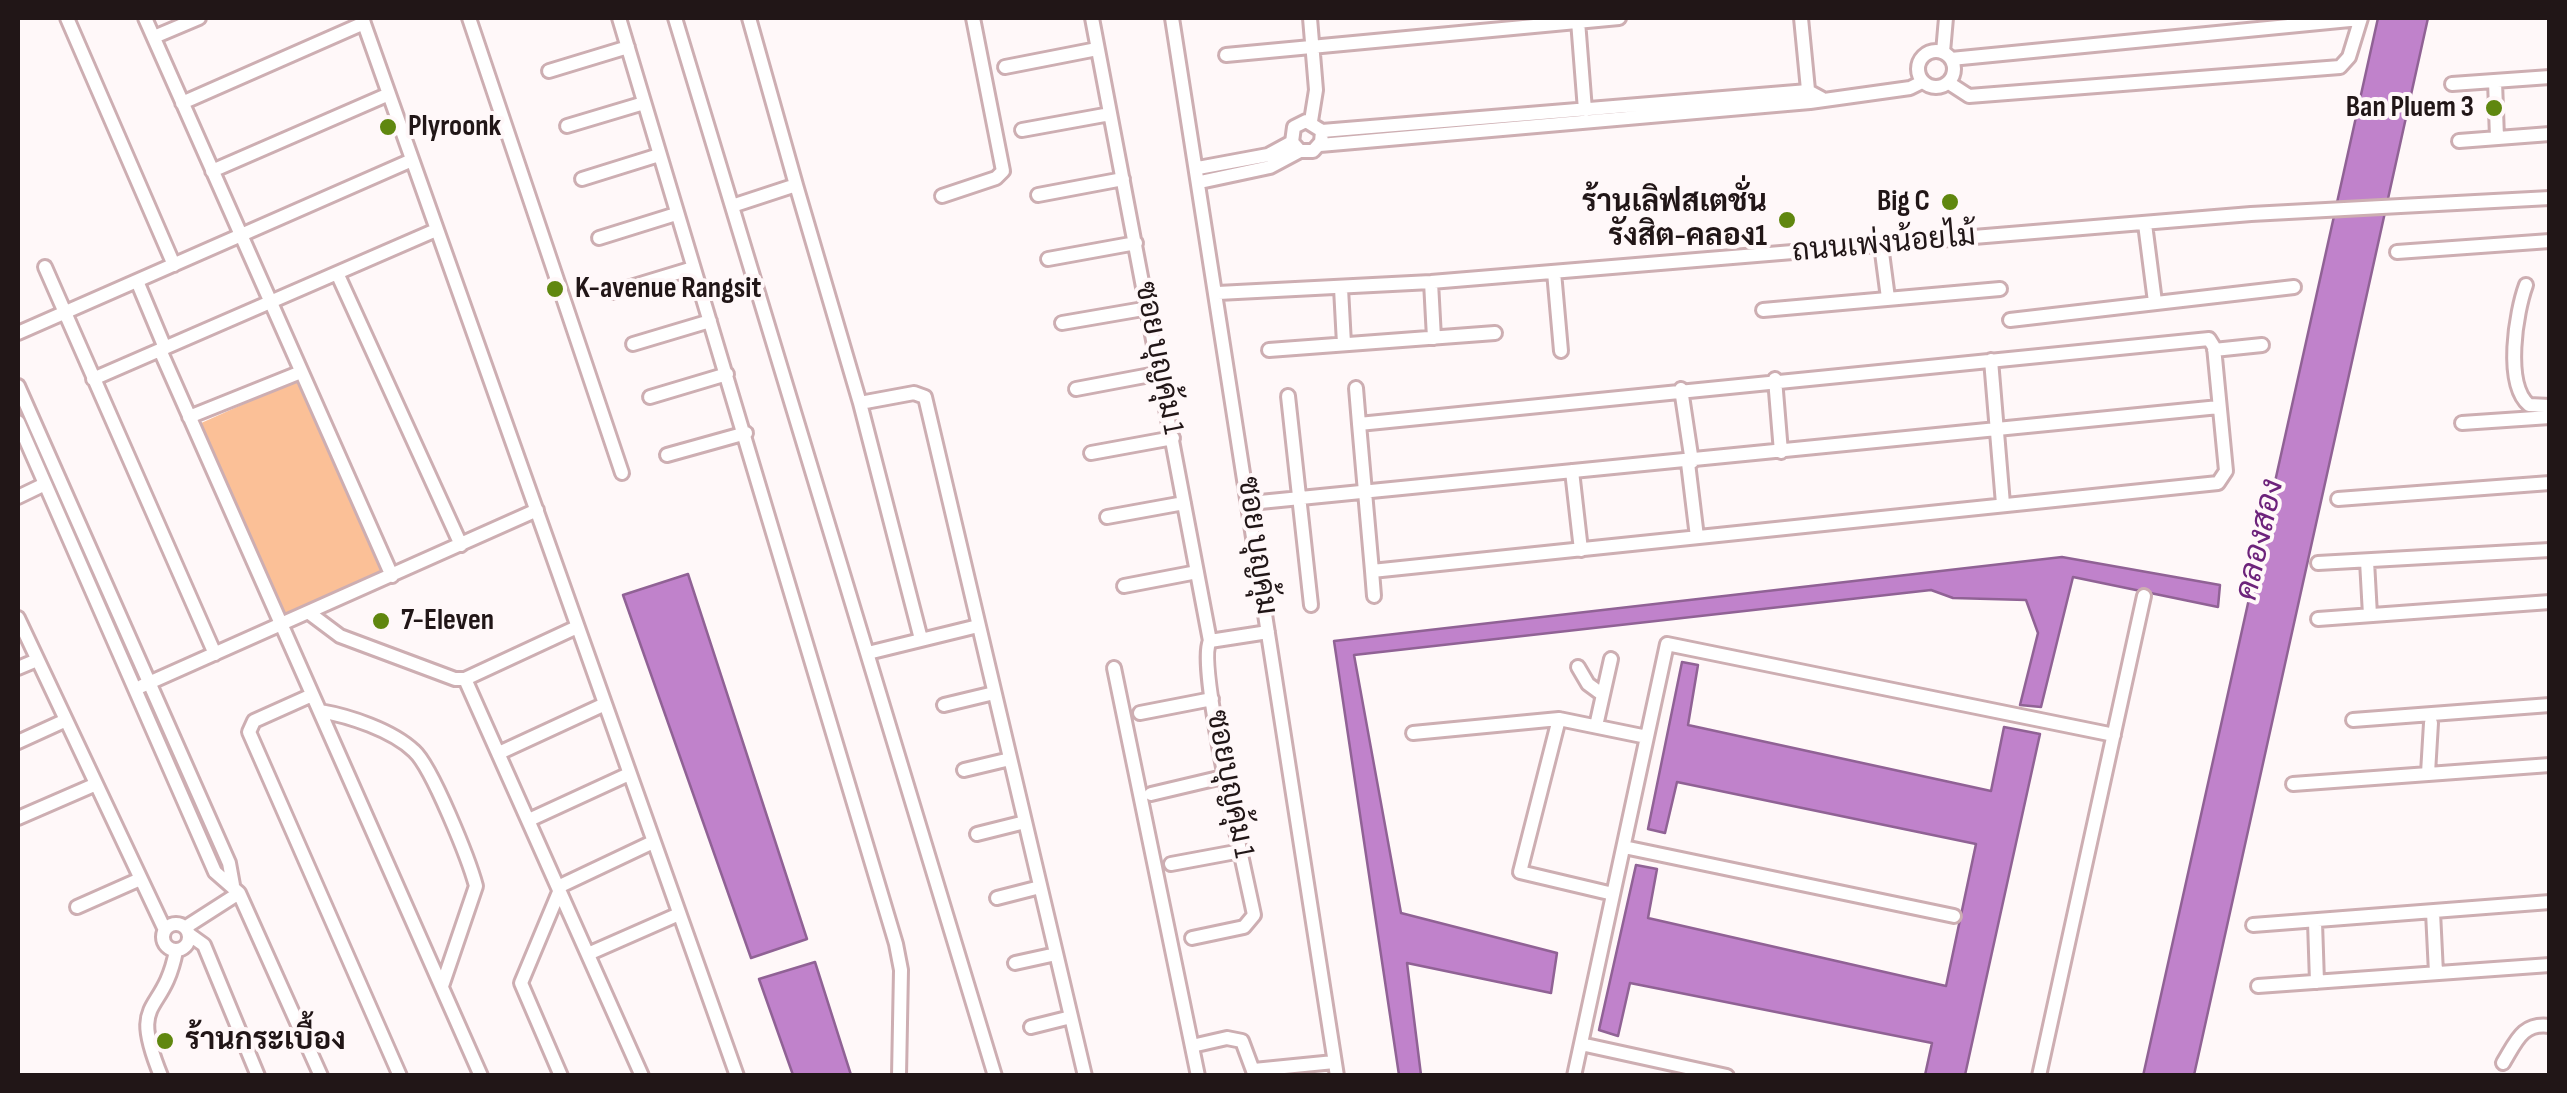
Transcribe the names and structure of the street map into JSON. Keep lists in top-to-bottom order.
{
  "streets": {
    "street": [
      "ถนนเพ่งน้อยไม้",
      "ซอย บุญคุ้ม 1",
      "ซอย บุญคุ้ม",
      "ซอยบุญคุ้ม 1"
    ]
  },
  "crossings": [
    ["ถนนเพ่งน้อยไม้", "ซอย บุญคุ้ม"],
    ["ซอย บุญคุ้ม 1", "ซอยบุญคุ้ม 1"]
  ],
  "water": ["คลองสอง"],
  "places": [
    "Ban Pluem 3",
    "Plyroonk",
    "Big C",
    "ร้านเลิฟสเตชั่น รังสิต-คลอง1",
    "K-avenue Rangsit",
    "7-Eleven",
    "ร้านกระเบื้อง"
  ]
}
